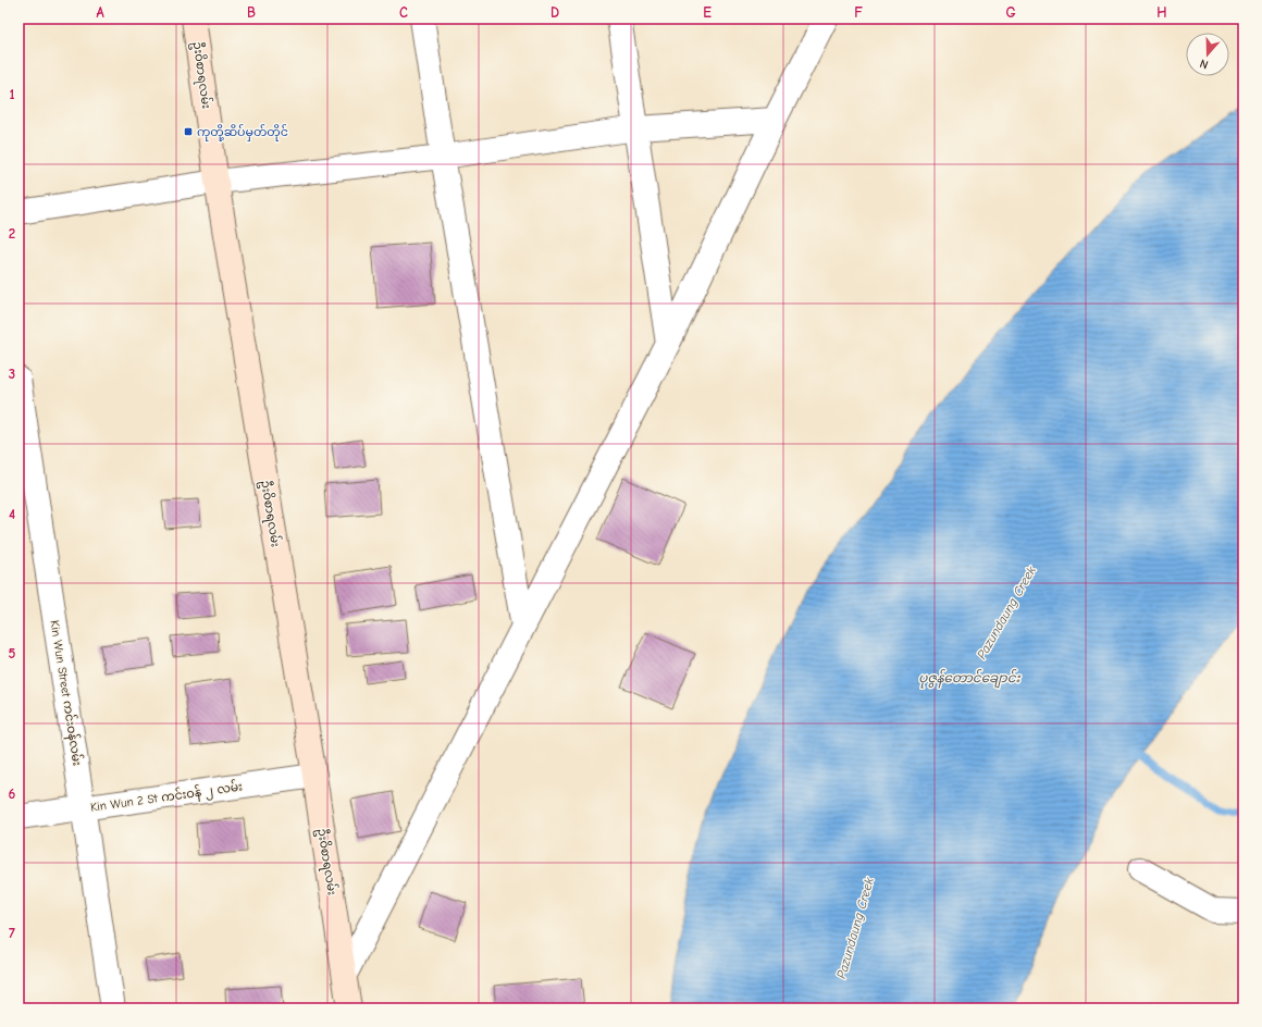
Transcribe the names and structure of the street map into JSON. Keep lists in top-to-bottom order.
{
  "streets": {
    "main road": ["ဦးဝိစာရလမ်း"],
    "street": ["Kin Wun Street ကင်းဝန်လမ်း", "Kin Wun 2 St ကင်းဝန် ၂ လမ်း"]
  },
  "crossings": [
    ["ဦးဝိစာရလမ်း", "Kin Wun 2 St ကင်းဝန် ၂ လမ်း"],
    ["Kin Wun Street ကင်းဝန်လမ်း", "Kin Wun 2 St ကင်းဝန် ၂ လမ်း"]
  ],
  "water": ["Pazundaung Creek", "ပုဇွန်တောင်ချောင်း"],
  "places": {
    "transit": ["ကုတို့ဆိပ်မှတ်တိုင်"]
  },
  "north": "bottom",
  "grid": {
    "columns": [
      "A",
      "B",
      "C",
      "D",
      "E",
      "F",
      "G",
      "H"
    ],
    "rows": [
      "1",
      "2",
      "3",
      "4",
      "5",
      "6",
      "7"
    ]
  }
}
